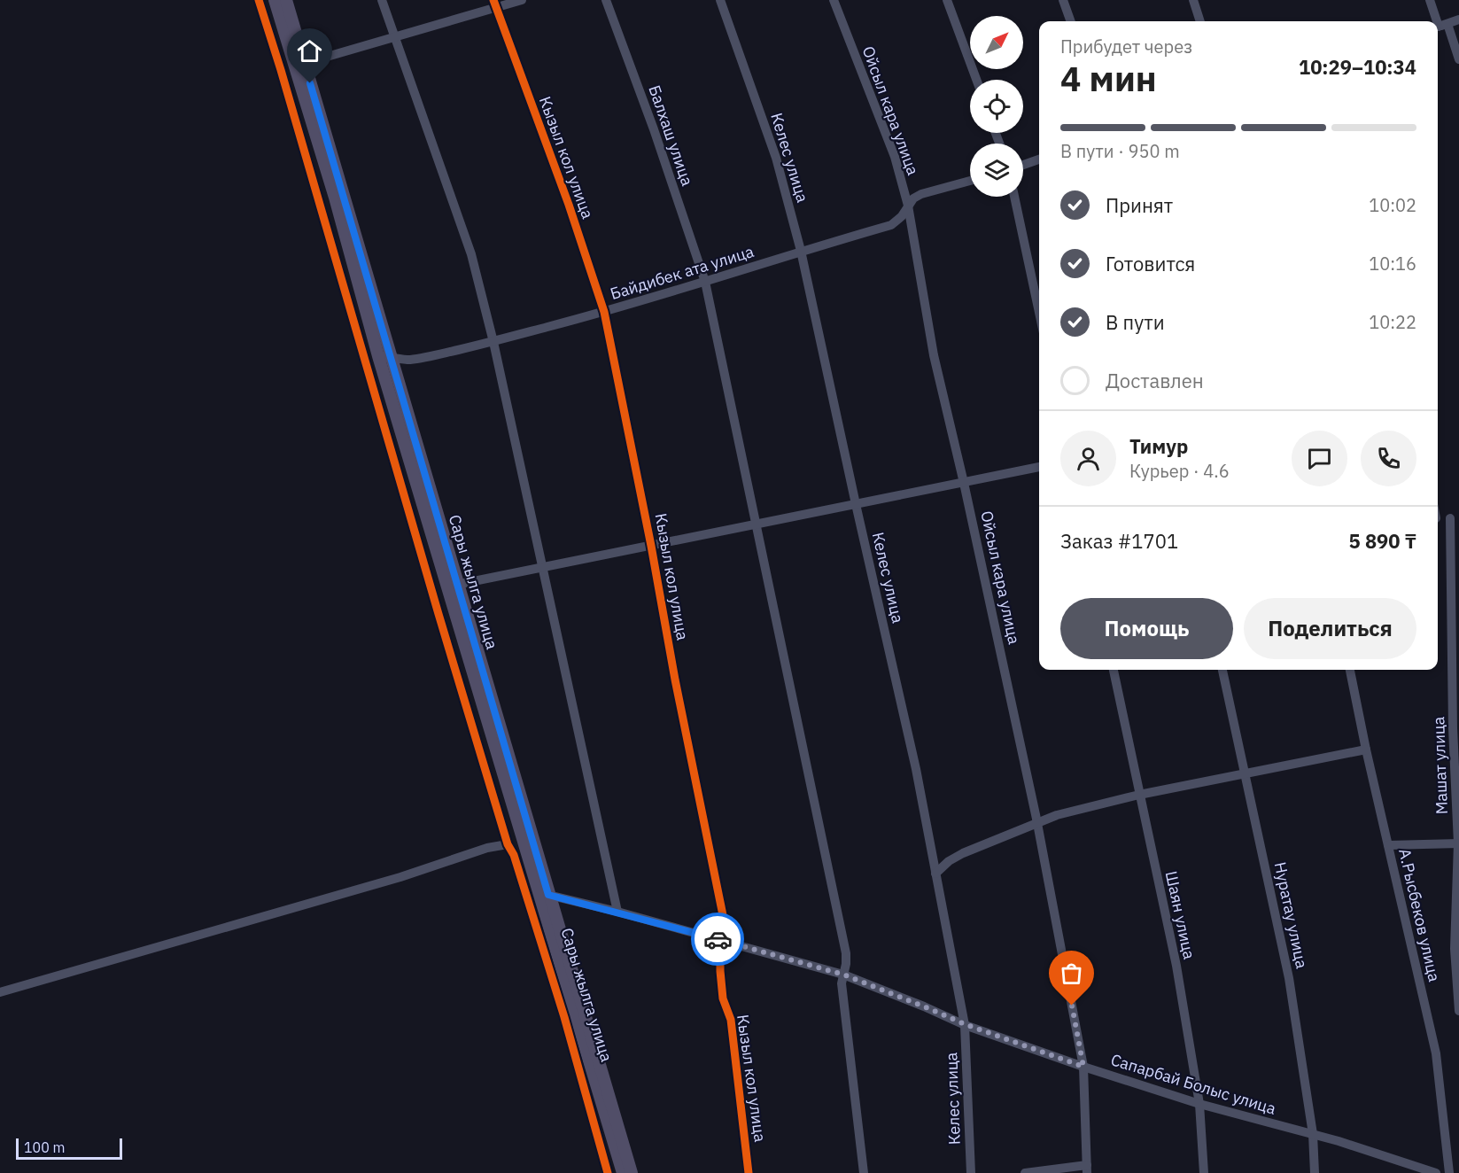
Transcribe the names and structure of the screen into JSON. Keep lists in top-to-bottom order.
{
  "streets": {
    "main road": ["Сары жылга улица"],
    "street": [
      "Ойсыл кара улица",
      "Балхаш улица",
      "Кызыл кол улица",
      "Келес улица",
      "Байдибек ата улица",
      "Машат улица",
      "Шаян улица",
      "Нуратау улица",
      "А.Рысбеков улица",
      "Сапарбай Болыс улица"
    ]
  },
  "crossings": [
    ["Ойсыл кара улица", "Байдибек ата улица"],
    ["Ойсыл кара улица", "Сапарбай Болыс улица"],
    ["Балхаш улица", "Байдибек ата улица"],
    ["Балхаш улица", "Сапарбай Болыс улица"],
    ["Кызыл кол улица", "Байдибек ата улица"],
    ["Кызыл кол улица", "Сапарбай Болыс улица"],
    ["Келес улица", "Байдибек ата улица"],
    ["Келес улица", "Сапарбай Болыс улица"],
    ["Байдибек ата улица", "Сары жылга улица"],
    ["Сары жылга улица", "Сапарбай Болыс улица"],
    ["Шаян улица", "Сапарбай Болыс улица"],
    ["Нуратау улица", "Сапарбай Болыс улица"]
  ],
  "scale_bar": "100 m",
  "north": "top right",
  "page": {
    "heading": ["4 мин", "Прибудет через", "10:29–10:34"],
    "panel": [
      "Тимур",
      "Курьер · 4.6",
      "Заказ #1701",
      "5 890 ₸"
    ],
    "bar": "В пути · 950 m",
    "list": [
      ["Принят", "10:02"],
      ["Готовится", "10:16"],
      ["В пути", "10:22"],
      "Доставлен"
    ],
    "buttons": ["Помощь", "Поделиться"],
    "scale": "100 m"
  }
}
